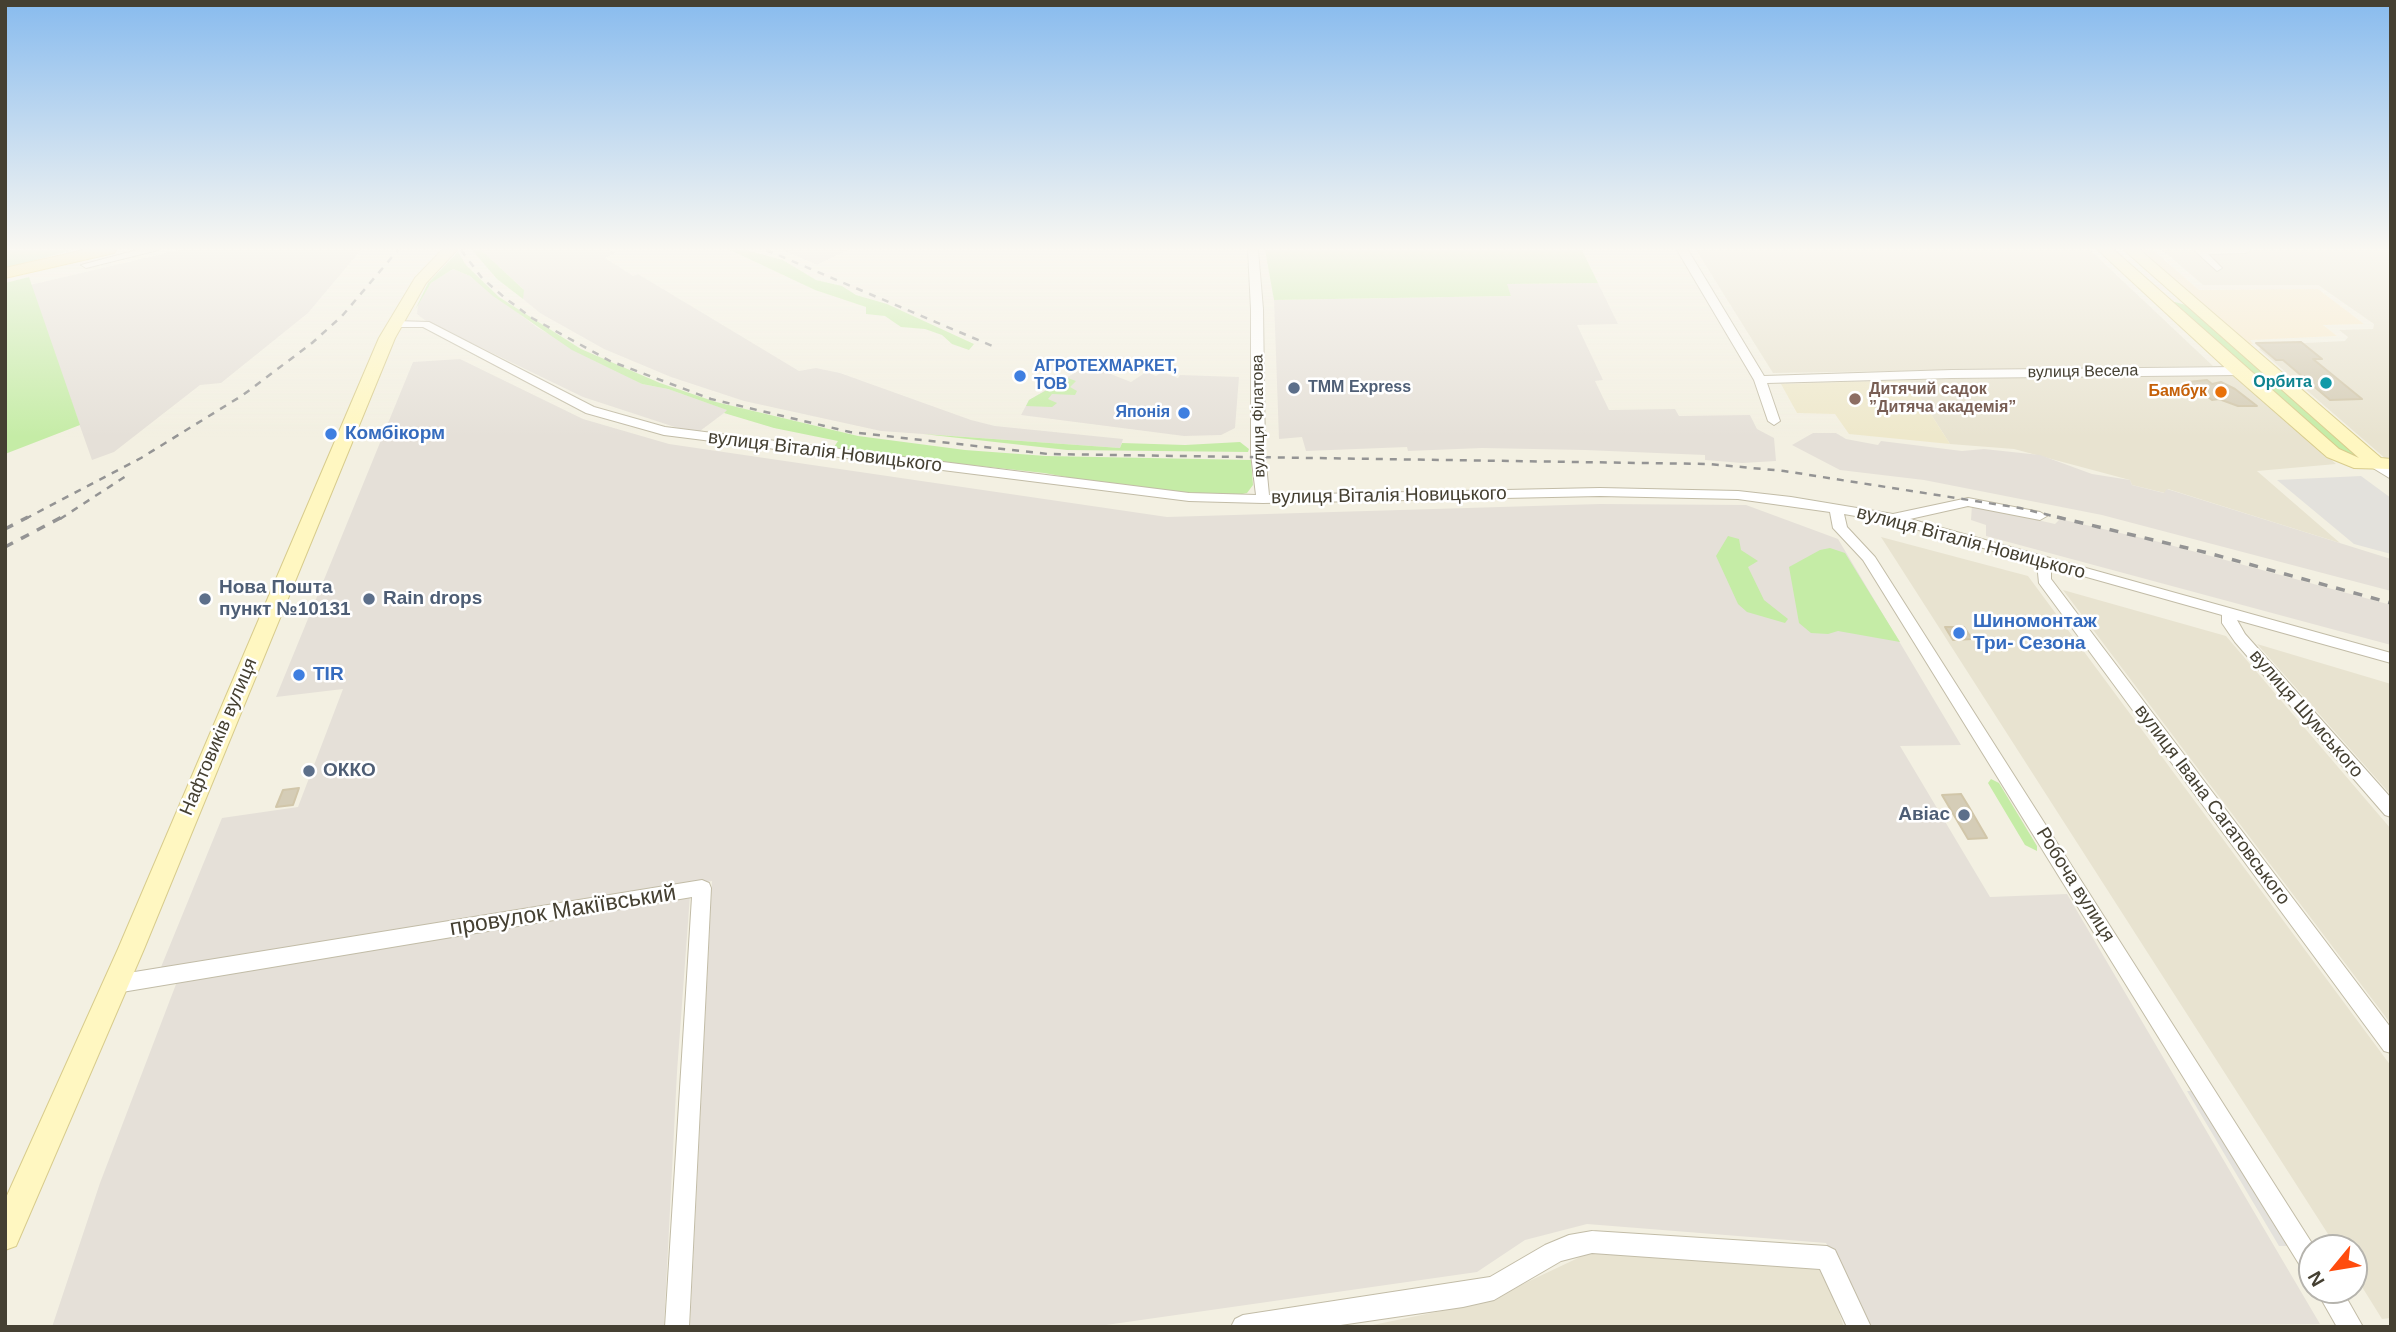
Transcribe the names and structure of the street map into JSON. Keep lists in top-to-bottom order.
{
  "streets": {
    "street": [
      "вулиця Весела",
      "вулиця Філатова",
      "вулиця Віталія Новицького",
      "вулиця Шумського",
      "Нафтовиків вулиця",
      "вулиця Івана Сагатовського",
      "Робоча вулиця",
      "провулок Макіївський"
    ]
  },
  "crossings": [
    ["вулиця Філатова", "вулиця Віталія Новицького"],
    ["вулиця Віталія Новицького", "вулиця Шумського"],
    ["вулиця Віталія Новицького", "Нафтовиків вулиця"],
    ["вулиця Віталія Новицького", "вулиця Івана Сагатовського"],
    ["вулиця Віталія Новицького", "Робоча вулиця"],
    ["Нафтовиків вулиця", "провулок Макіївський"]
  ],
  "places": [
    "АГРОТЕХМАРКЕТ, ТОВ",
    "Орбита",
    "TMM Express",
    "Бамбук",
    "Дитячий садок ”Дитяча академія”",
    "Японія",
    "Комбікорм",
    "Нова Пошта пункт №10131",
    "Rain drops",
    "Шиномонтаж Три- Сезона",
    "TIR",
    "ОККО",
    "Авіас"
  ],
  "north": "bottom left"
}
